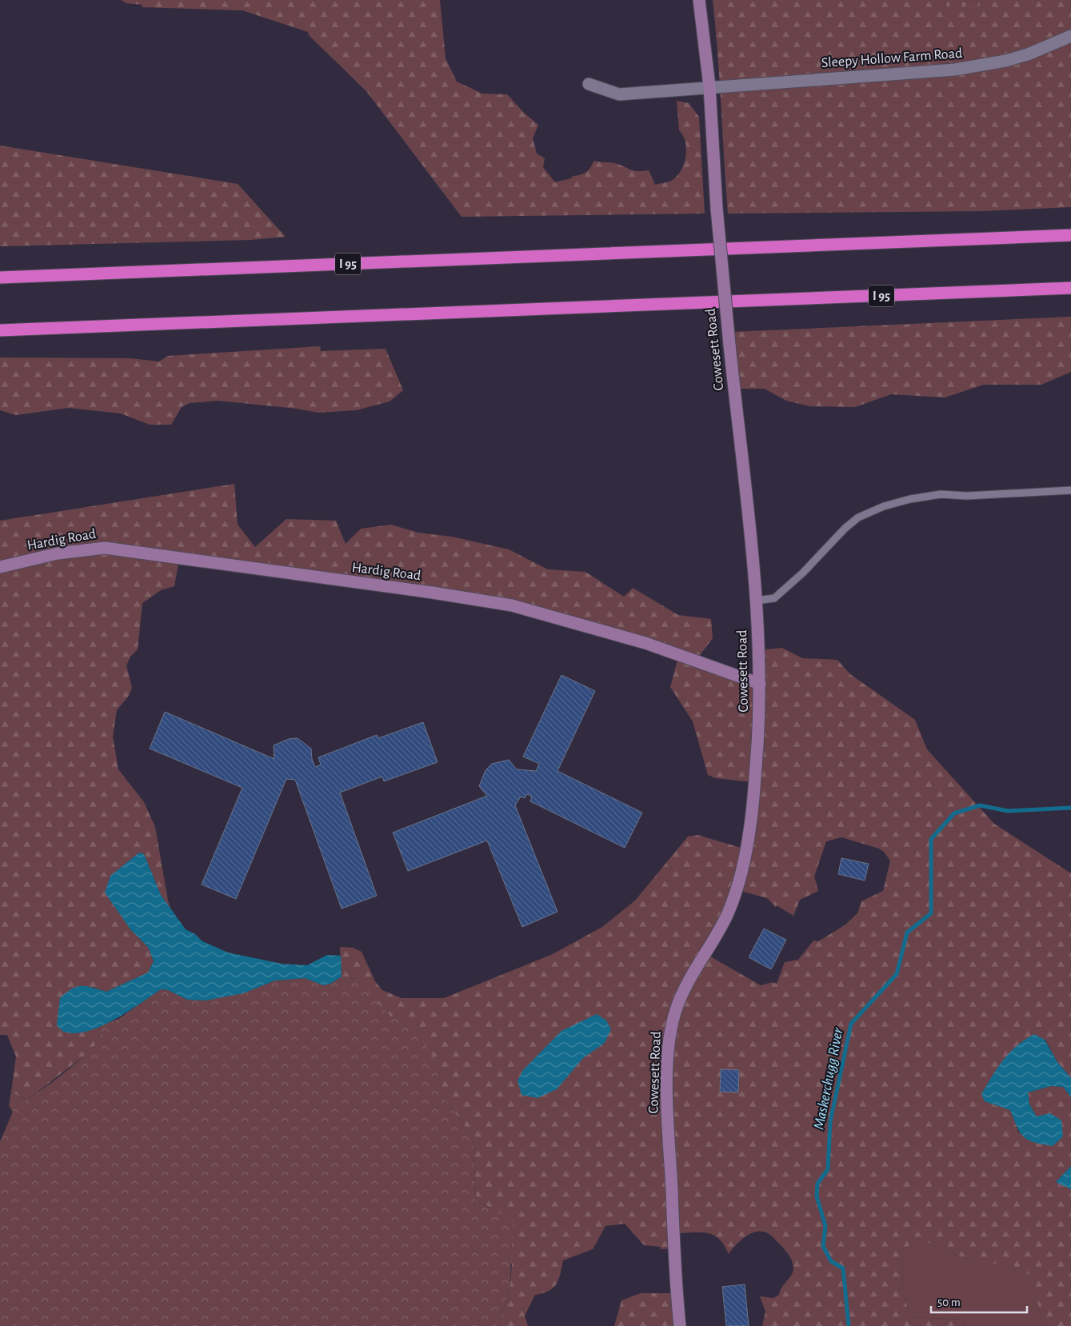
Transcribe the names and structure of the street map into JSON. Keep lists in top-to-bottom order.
{
  "streets": {
    "highway": ["I 95"],
    "main road": ["Cowesett Road", "Hardig Road"],
    "street": ["Sleepy Hollow Farm Road"]
  },
  "crossings": [
    ["Sleepy Hollow Farm Road", "Cowesett Road"],
    ["Cowesett Road", "Hardig Road"]
  ],
  "water": ["Maskerchugg River"],
  "scale_bar": "50 m"
}
